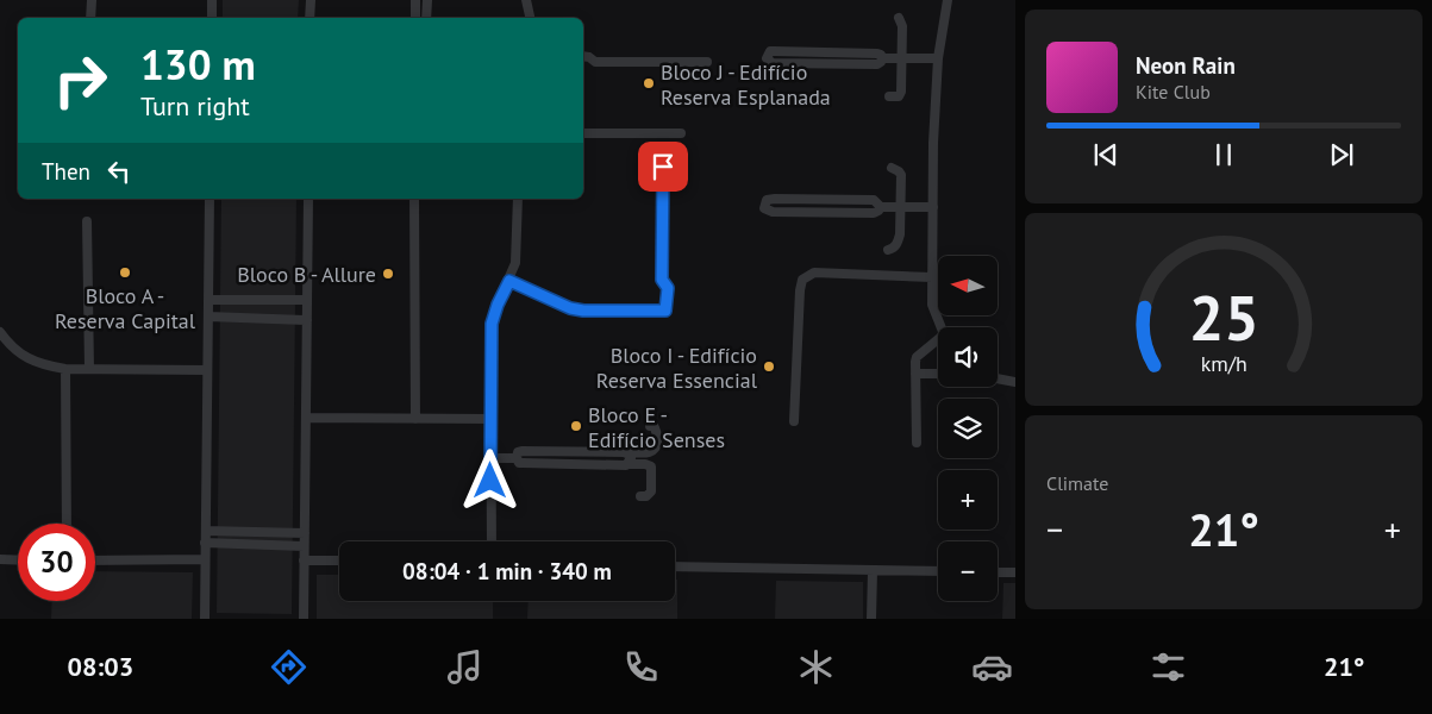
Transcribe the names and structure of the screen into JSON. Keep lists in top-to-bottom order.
{
  "places": [
    "Bloco J - Edifício Reserva Esplanada",
    "Bloco A - Reserva Capital",
    "Bloco B - Allure",
    "Bloco I - Edifício Reserva Essencial",
    "Bloco E - Edifício Senses"
  ],
  "north": "left",
  "page": {
    "turn": ["130 m", "Turn right"],
    "song": ["Neon Rain", "Kite Club"],
    "then": "Then",
    "map_buttons": ["+", "−"],
    "tile": "Climate",
    "heat": ["−", "21°", "+"],
    "limit": "30",
    "trip": "08:04 · 1 min · 340 m",
    "tabs": ["08:03", "21°"],
    "gauge": ["25", "km/h"]
  }
}
